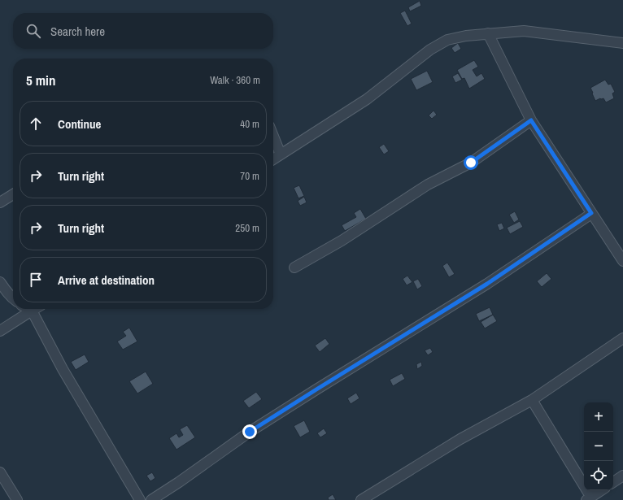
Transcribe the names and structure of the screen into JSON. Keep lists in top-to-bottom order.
{
  "page": {
    "search": "Search here",
    "heading": ["5 min", "Walk · 360 m"],
    "list": [
      ["Continue", "40 m"],
      ["Turn right", "70 m"],
      ["Turn right", "250 m"],
      "Arrive at destination"
    ],
    "map_buttons": ["+", "−"]
  }
}
